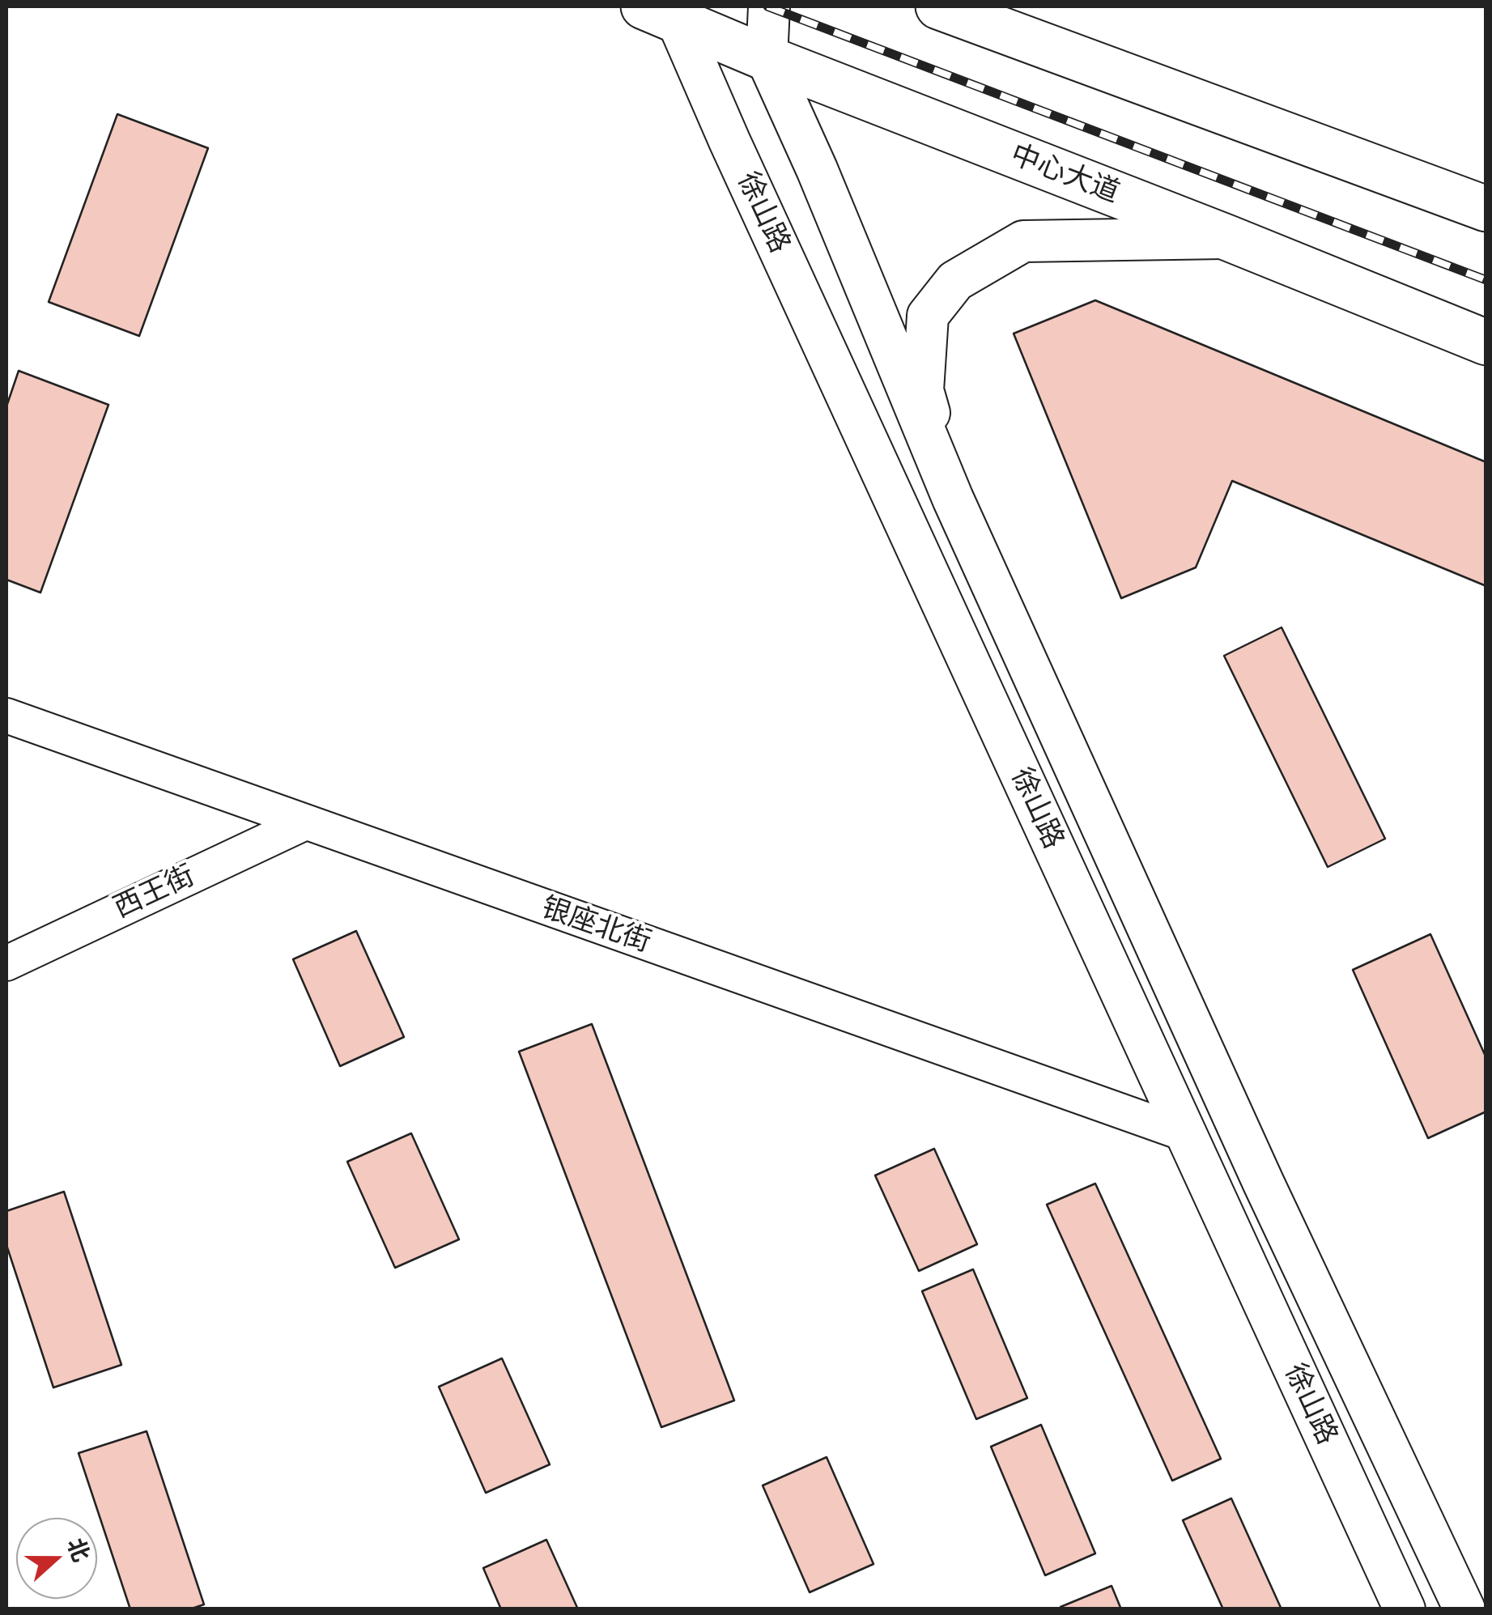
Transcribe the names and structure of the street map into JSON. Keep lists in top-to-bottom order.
{
  "streets": {
    "main road": ["中心大道", "徐山路"],
    "street": ["西王街", "银座北街"]
  },
  "crossings": [
    ["中心大道", "徐山路"],
    ["徐山路", "银座北街"],
    ["西王街", "银座北街"]
  ],
  "north": "right"
}
